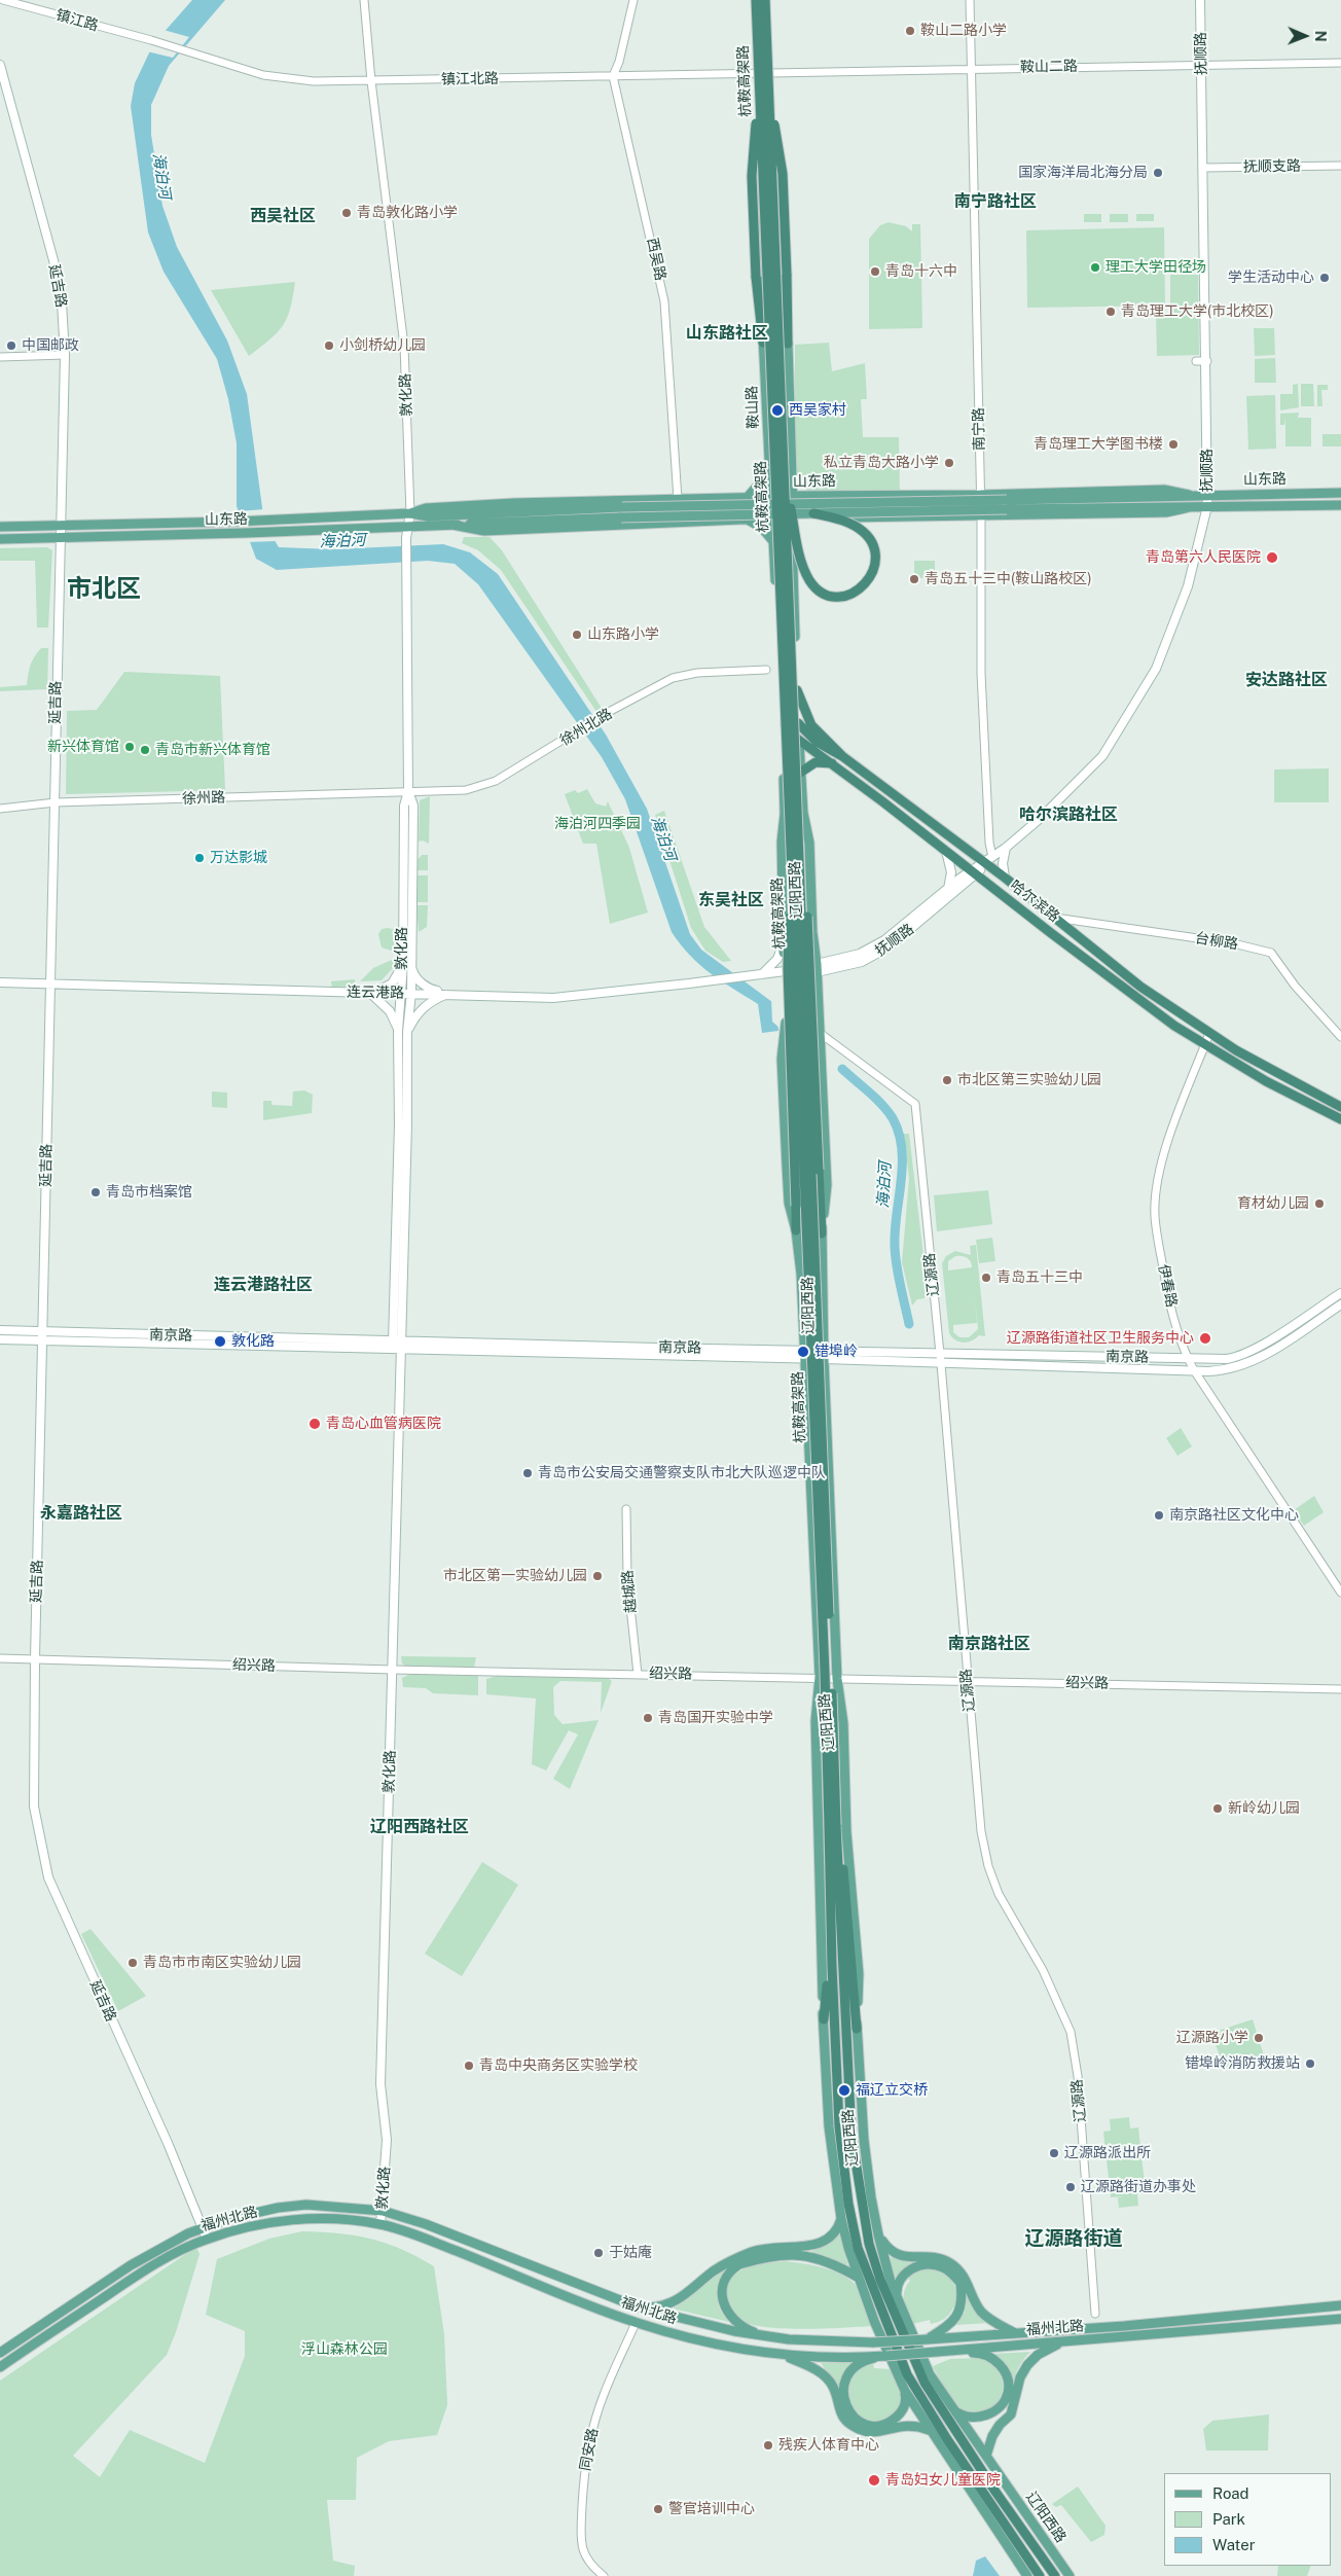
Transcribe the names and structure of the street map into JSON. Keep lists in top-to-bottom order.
{
  "streets": {
    "highway": ["杭鞍高架路", "辽阳西路", "哈尔滨路"],
    "main road": [
      "抚顺路",
      "延吉路",
      "敦化路",
      "鞍山路",
      "山东路",
      "连云港路",
      "南京路",
      "福州北路"
    ],
    "street": [
      "镇江路",
      "鞍山二路",
      "镇江北路",
      "抚顺支路",
      "西吴路",
      "南宁路",
      "徐州北路",
      "徐州路",
      "台柳路",
      "辽源路",
      "伊春路",
      "越城路",
      "绍兴路",
      "同安路"
    ]
  },
  "crossings": [
    ["镇江路", "镇江北路"],
    ["抚顺路", "鞍山二路"],
    ["抚顺路", "抚顺支路"],
    ["抚顺路", "南宁路"],
    ["抚顺路", "山东路"],
    ["抚顺路", "辽阳西路"],
    ["抚顺路", "哈尔滨路"],
    ["抚顺路", "连云港路"],
    ["鞍山二路", "镇江北路"],
    ["鞍山二路", "杭鞍高架路"],
    ["鞍山二路", "鞍山路"],
    ["鞍山二路", "南宁路"],
    ["镇江北路", "杭鞍高架路"],
    ["镇江北路", "西吴路"],
    ["镇江北路", "敦化路"],
    ["镇江北路", "鞍山路"],
    ["杭鞍高架路", "鞍山路"],
    ["杭鞍高架路", "辽阳西路"],
    ["西吴路", "山东路"],
    ["延吉路", "山东路"],
    ["延吉路", "徐州路"],
    ["延吉路", "连云港路"],
    ["延吉路", "南京路"],
    ["延吉路", "绍兴路"],
    ["延吉路", "福州北路"],
    ["敦化路", "山东路"],
    ["敦化路", "徐州北路"],
    ["敦化路", "徐州路"],
    ["敦化路", "连云港路"],
    ["敦化路", "南京路"],
    ["敦化路", "绍兴路"],
    ["敦化路", "福州北路"],
    ["鞍山路", "山东路"],
    ["鞍山路", "辽阳西路"],
    ["鞍山路", "哈尔滨路"],
    ["南宁路", "山东路"],
    ["徐州北路", "徐州路"],
    ["辽阳西路", "辽源路"],
    ["辽阳西路", "南京路"],
    ["辽阳西路", "绍兴路"],
    ["哈尔滨路", "台柳路"],
    ["哈尔滨路", "伊春路"],
    ["辽源路", "南京路"],
    ["辽源路", "绍兴路"],
    ["伊春路", "南京路"],
    ["越城路", "绍兴路"],
    ["福州北路", "同安路"]
  ],
  "districts": [
    "南宁路社区",
    "西吴社区",
    "山东路社区",
    "市北区",
    "安达路社区",
    "哈尔滨路社区",
    "东吴社区",
    "连云港路社区",
    "永嘉路社区",
    "南京路社区",
    "辽阳西路社区",
    "辽源路街道"
  ],
  "water": ["海泊河"],
  "parks": ["海泊河四季园", "浮山森林公园"],
  "places": [
    "鞍山二路小学",
    "国家海洋局北海分局",
    "青岛敦化路小学",
    "理工大学田径场",
    "青岛十六中",
    "学生活动中心",
    "青岛理工大学(市北校区)",
    "中国邮政",
    "小剑桥幼儿园",
    "西吴家村",
    "青岛理工大学图书楼",
    "私立青岛大路小学",
    "青岛第六人民医院",
    "青岛五十三中(鞍山路校区)",
    "山东路小学",
    "新兴体育馆",
    "青岛市新兴体育馆",
    "万达影城",
    "市北区第三实验幼儿园",
    "青岛市档案馆",
    "育材幼儿园",
    "青岛五十三中",
    "辽源路街道社区卫生服务中心",
    "敦化路",
    "错埠岭",
    "青岛心血管病医院",
    "青岛市公安局交通警察支队市北大队巡逻中队",
    "南京路社区文化中心",
    "市北区第一实验幼儿园",
    "青岛国开实验中学",
    "新岭幼儿园",
    "青岛市市南区实验幼儿园",
    "辽源路小学",
    "错埠岭消防救援站",
    "青岛中央商务区实验学校",
    "福辽立交桥",
    "辽源路派出所",
    "辽源路街道办事处",
    "于姑庵",
    "残疾人体育中心",
    "青岛妇女儿童医院",
    "警官培训中心"
  ],
  "legend": ["Road", "Park", "Water"],
  "north": "right"
}
